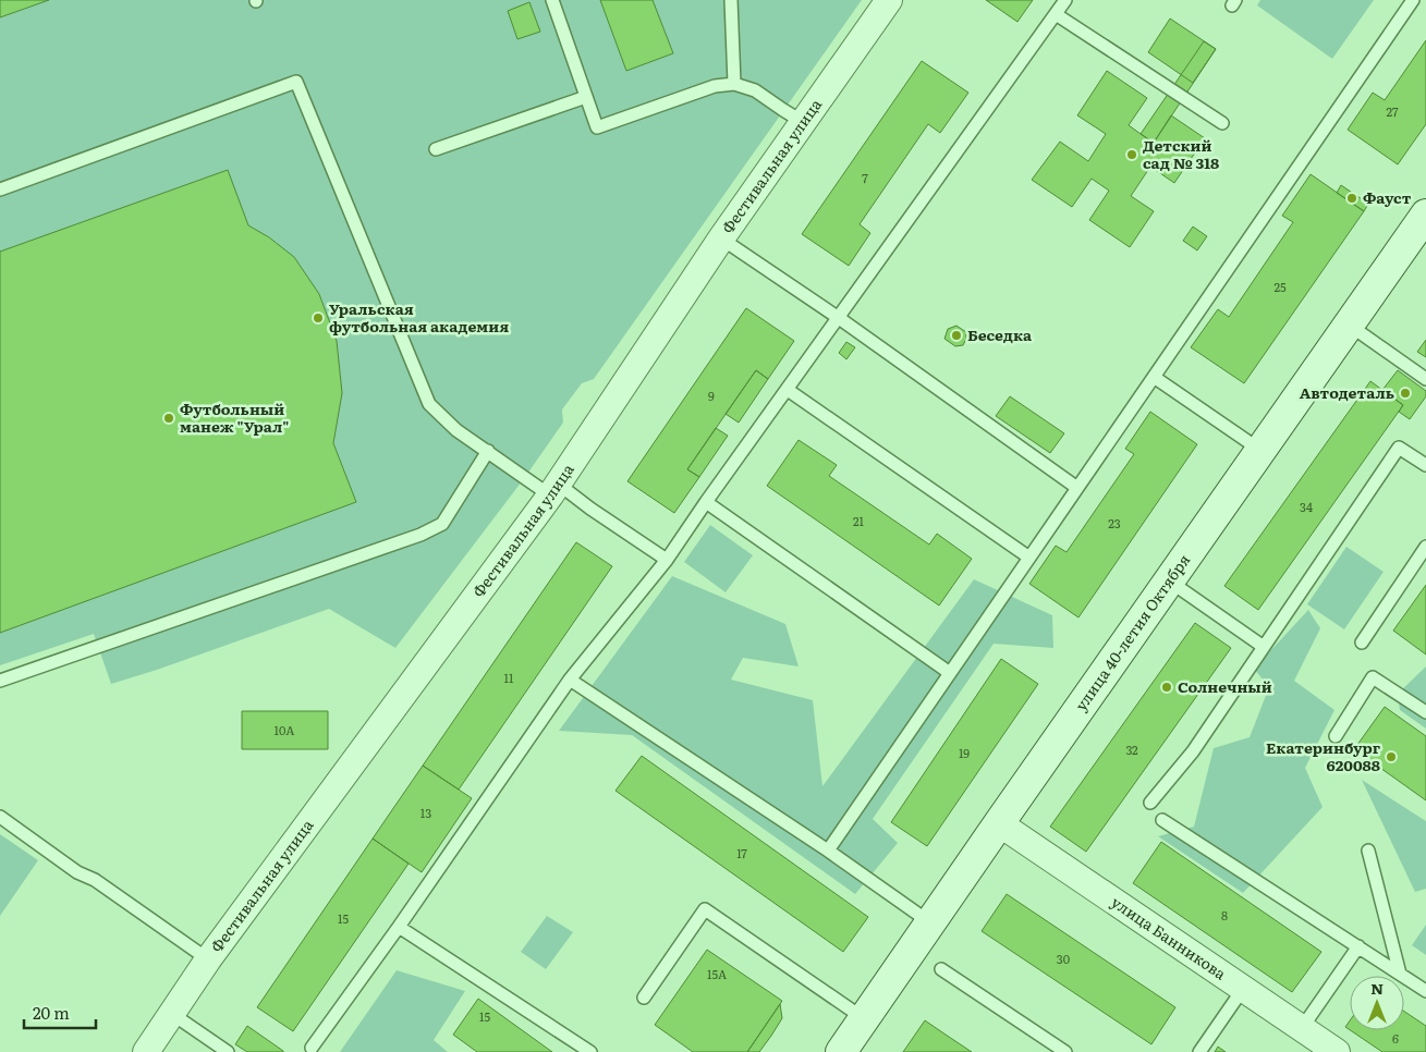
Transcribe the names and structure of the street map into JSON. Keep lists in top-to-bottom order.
{
  "streets": {
    "main road": ["улица 40-летия Октября"],
    "street": ["Фестивальная улица", "улица Банникова"]
  },
  "crossings": [
    ["улица 40-летия Октября", "улица Банникова"]
  ],
  "places": [
    "Детский сад № 318",
    "Фауст",
    "Уральская футбольная академия",
    "Беседка",
    "Автодеталь",
    "Футбольный манеж \"Урал\"",
    "Солнечный",
    "Екатеринбург 620088"
  ],
  "house_numbers": [
    "27",
    "7",
    "25",
    "9",
    "34",
    "21",
    "23",
    "11",
    "10А",
    "32",
    "19",
    "13",
    "17",
    "8",
    "15",
    "30",
    "15А",
    "15",
    "6"
  ],
  "scale_bar": "20 m",
  "north": "top"
}
